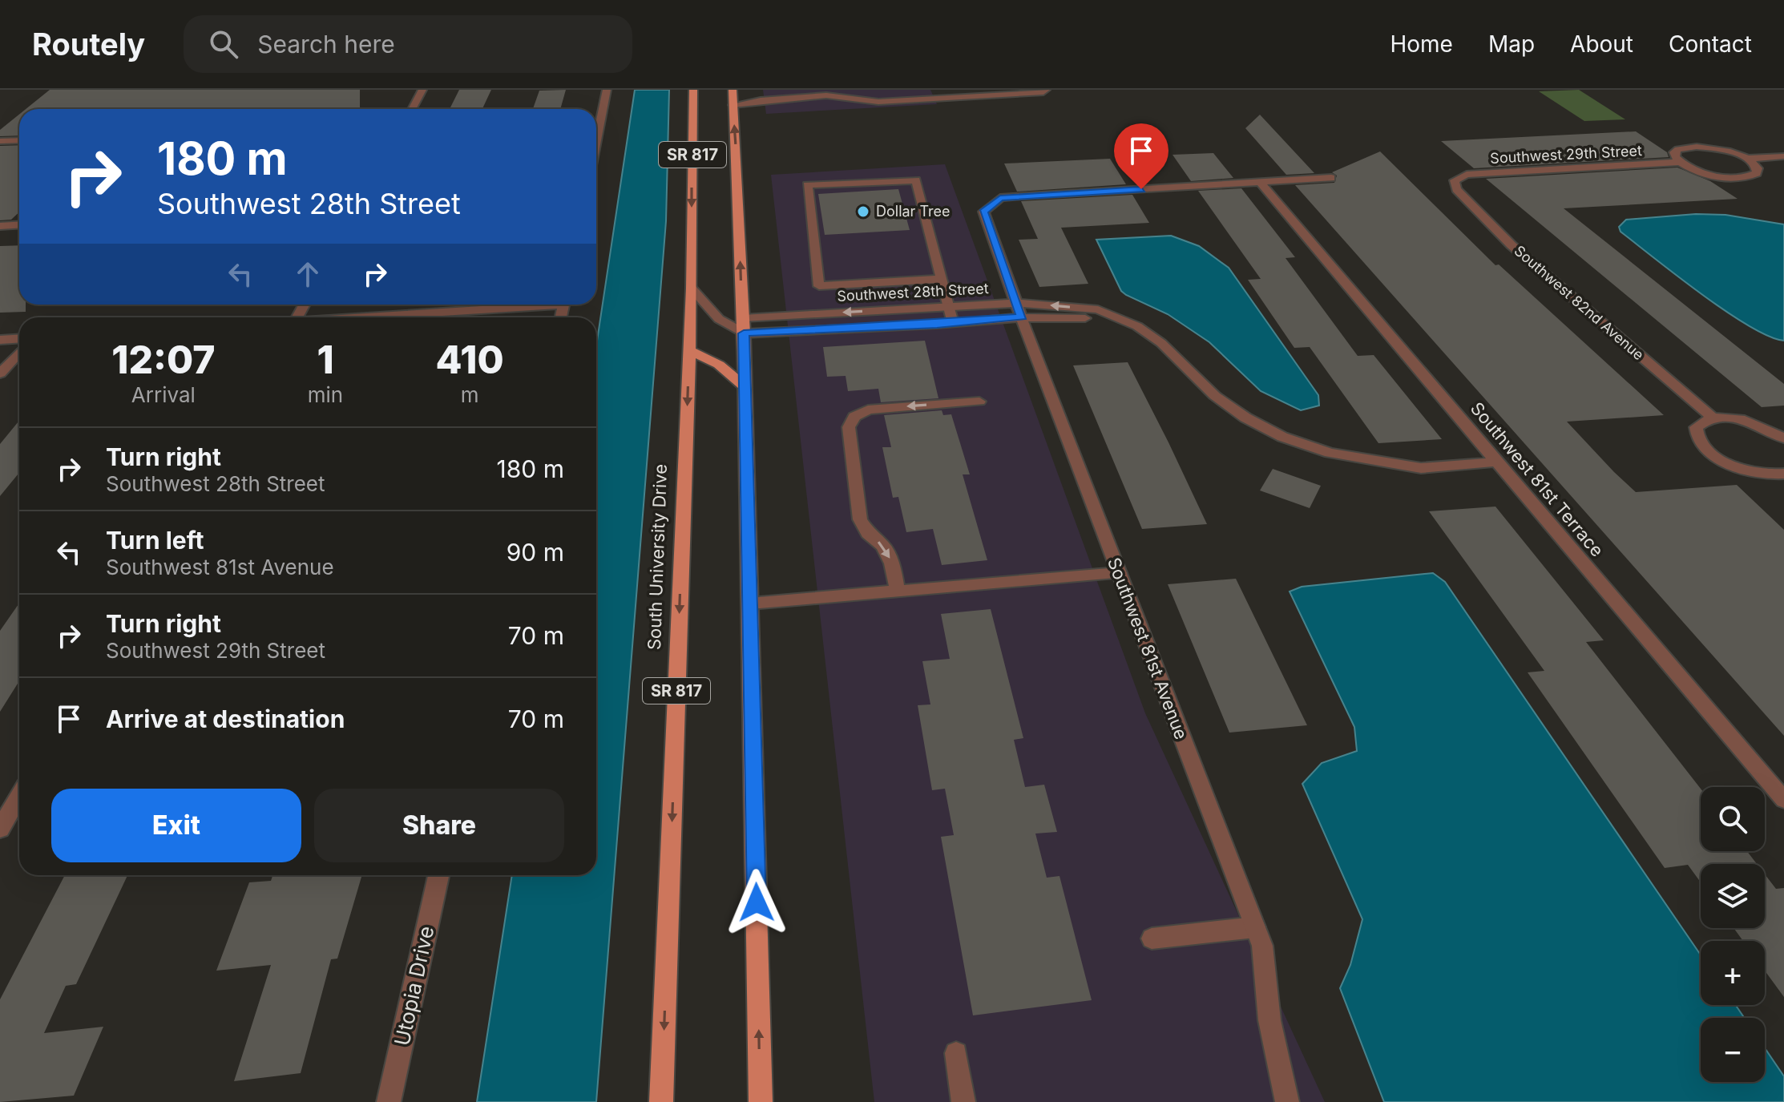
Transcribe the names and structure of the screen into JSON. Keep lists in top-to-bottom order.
{
  "streets": {
    "main road": ["SR 817", "South University Drive"],
    "street": [
      "Southwest 29th Street",
      "Southwest 28th Street",
      "Southwest 82nd Avenue",
      "Southwest 81st Terrace",
      "Southwest 81st Avenue",
      "Utopia Drive"
    ]
  },
  "crossings": [
    ["SR 817", "Southwest 28th Street"],
    ["Southwest 29th Street", "Southwest 82nd Avenue"],
    ["Southwest 28th Street", "Southwest 81st Terrace"],
    ["Southwest 28th Street", "Southwest 81st Avenue"],
    ["Southwest 81st Terrace", "Southwest 81st Avenue"]
  ],
  "places": ["Dollar Tree"],
  "page": {
    "header": "Routely",
    "search": "Search here",
    "nav": [
      "Home",
      "Map",
      "About",
      "Contact"
    ],
    "turn": ["180 m", "Southwest 28th Street"],
    "eta": [
      "12:07",
      "Arrival",
      "1",
      "min",
      "410",
      "m"
    ],
    "list": [
      {
        "name": "Turn right",
        "note": "Southwest 28th Street",
        "value": "180 m"
      },
      {
        "name": "Turn left",
        "note": "Southwest 81st Avenue",
        "value": "90 m"
      },
      {
        "name": "Turn right",
        "note": "Southwest 29th Street",
        "value": "70 m"
      },
      {
        "name": "Arrive at destination",
        "value": "70 m"
      }
    ],
    "buttons": ["Exit", "Share"],
    "map_buttons": ["+", "−"]
  }
}
